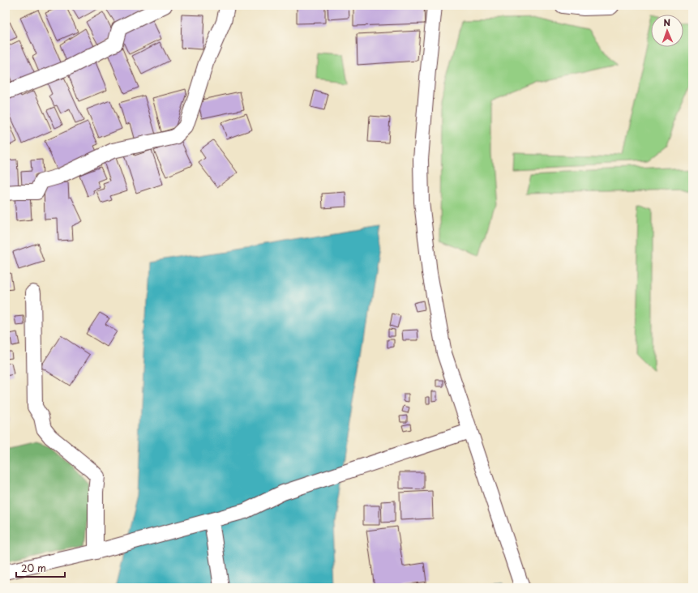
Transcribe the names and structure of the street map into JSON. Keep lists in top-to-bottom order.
{
  "scale_bar": "20 m",
  "north": "top"
}
